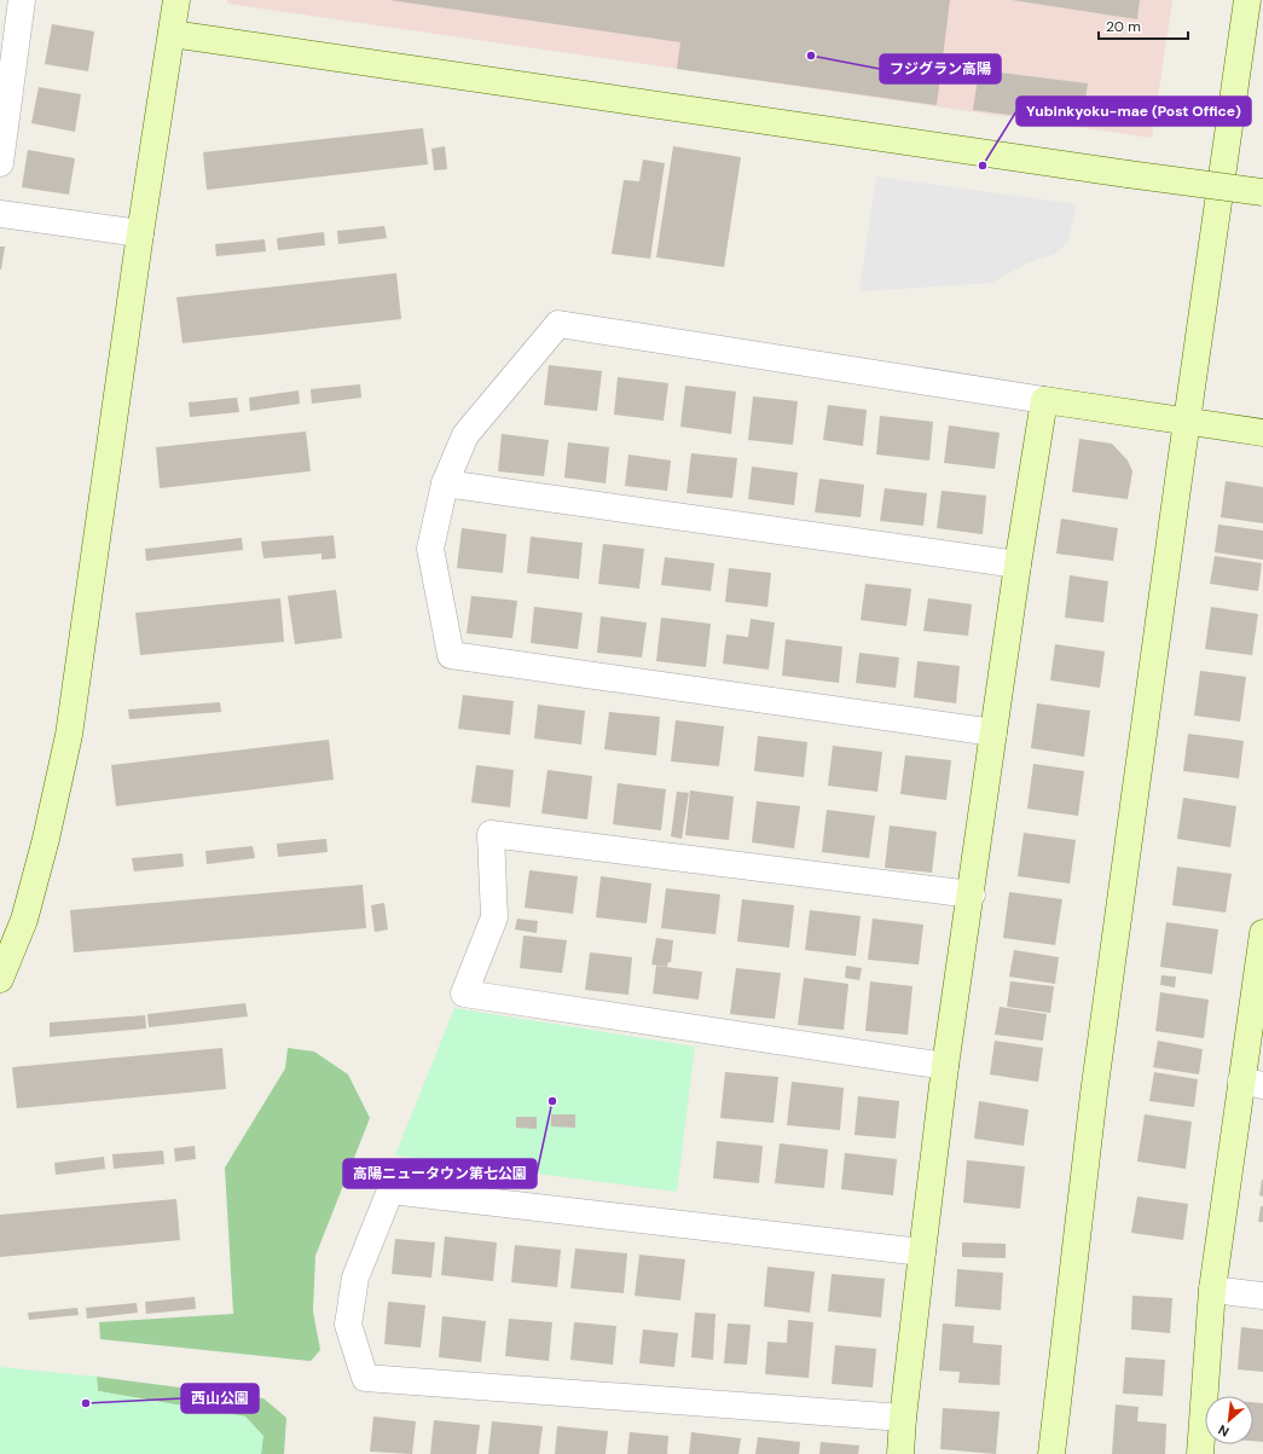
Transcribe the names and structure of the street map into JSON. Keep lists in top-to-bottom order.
{
  "places": [
    "フジグラン高陽",
    "Yubinkyoku-mae (Post Office)",
    "高陽ニュータウン第七公園",
    "西山公園"
  ],
  "scale_bar": "20 m",
  "north": "bottom left"
}
